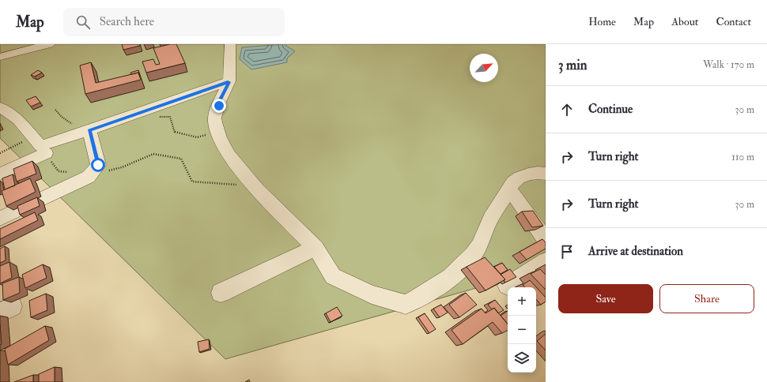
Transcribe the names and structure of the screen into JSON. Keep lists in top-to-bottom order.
{
  "north": "top right",
  "page": {
    "header": "Map",
    "search": "Search here",
    "nav": [
      "Home",
      "Map",
      "About",
      "Contact"
    ],
    "heading": ["3 min", "Walk · 170 m"],
    "list": [
      ["Continue", "30 m"],
      ["Turn right", "110 m"],
      ["Turn right", "30 m"],
      "Arrive at destination"
    ],
    "buttons": ["Save", "Share"],
    "map_buttons": ["+", "−"]
  }
}
